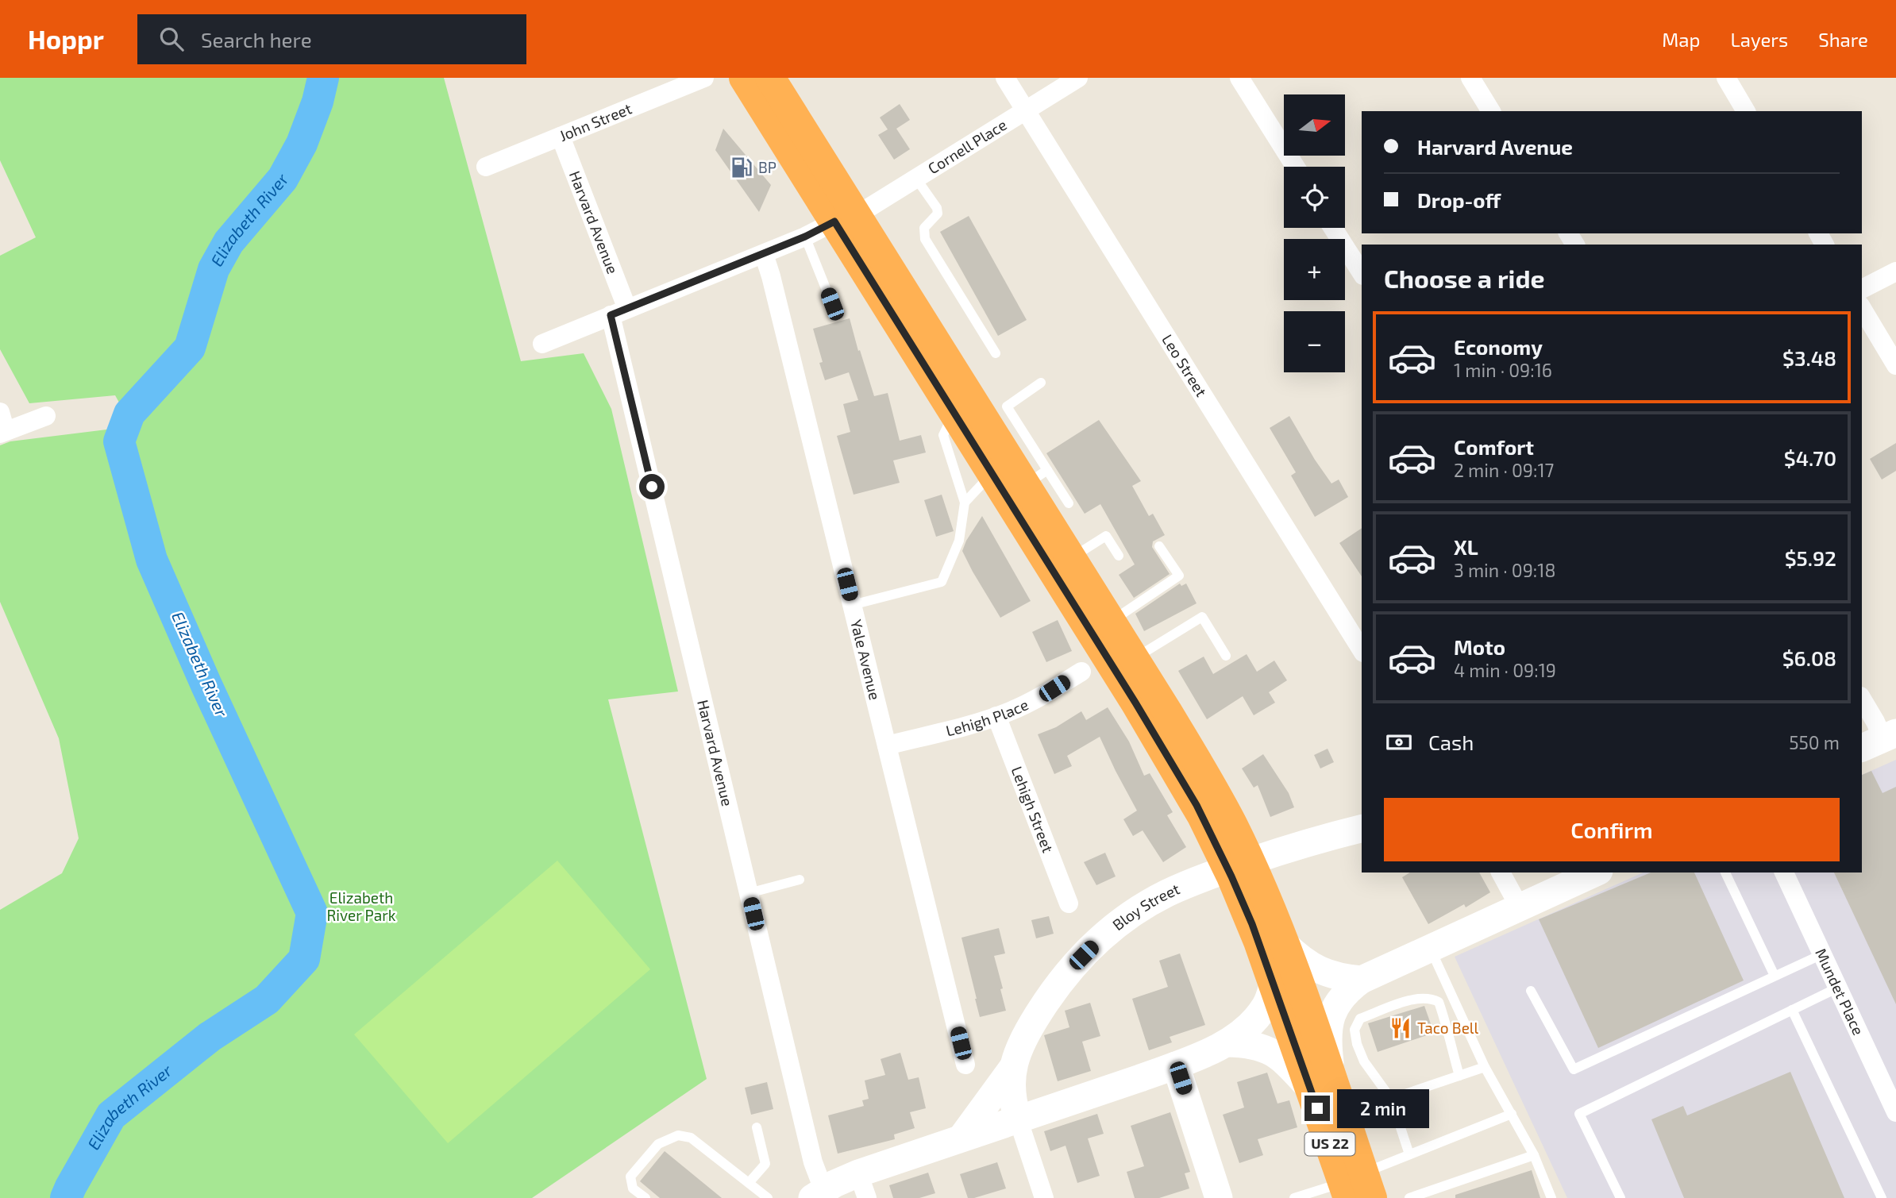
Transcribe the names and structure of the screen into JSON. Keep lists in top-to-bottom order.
{
  "streets": {
    "highway": ["US 22"],
    "street": [
      "John Street",
      "Cornell Place",
      "Harvard Avenue",
      "Leo Street",
      "Yale Avenue",
      "Lehigh Place",
      "Lehigh Street",
      "Bloy Street",
      "Mundet Place"
    ]
  },
  "crossings": [
    ["John Street", "Harvard Avenue"],
    ["Cornell Place", "Harvard Avenue"],
    ["Cornell Place", "Leo Street"],
    ["Cornell Place", "Yale Avenue"],
    ["Cornell Place", "US 22"],
    ["Yale Avenue", "Lehigh Place"],
    ["Lehigh Place", "Lehigh Street"]
  ],
  "water": ["Elizabeth River"],
  "parks": ["Elizabeth River Park"],
  "places": {
    "fuel station": ["BP"],
    "restaurant": ["Taco Bell"]
  },
  "north": "right",
  "page": {
    "header": "Hoppr",
    "search": "Search here",
    "nav": ["Map", "Layers", "Share"],
    "map_buttons": ["+", "−"],
    "banner": ["Harvard Avenue", "Drop-off"],
    "heading": "Choose a ride",
    "list": [
      {
        "name": "Economy",
        "note": "1 min · 09:16",
        "value": "$3.48"
      },
      {
        "name": "Comfort",
        "note": "2 min · 09:17",
        "value": "$4.70"
      },
      {
        "name": "XL",
        "note": "3 min · 09:18",
        "value": "$5.92"
      },
      {
        "name": "Moto",
        "note": "4 min · 09:19",
        "value": "$6.08"
      }
    ],
    "pay": ["Cash", "550 m"],
    "buttons": "Confirm",
    "bubble": "2 min"
  }
}
